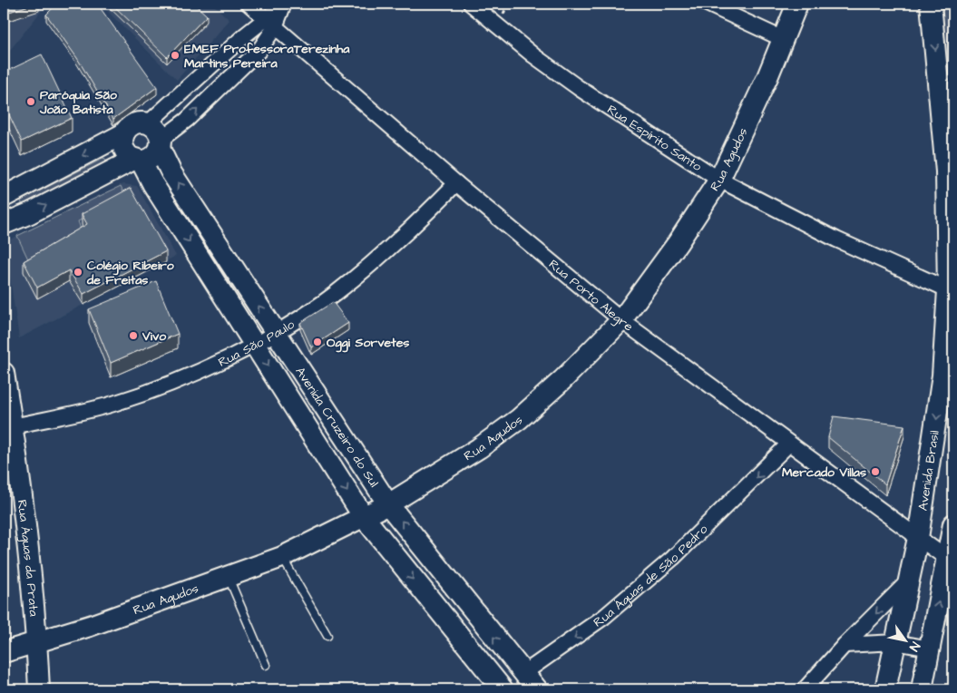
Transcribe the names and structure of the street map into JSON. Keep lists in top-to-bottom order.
{
  "streets": {
    "street": [
      "Rua Espírito Santo",
      "Rua Agudos",
      "Rua Porto Alegre",
      "Rua São Paulo",
      "Avenida Cruzeiro do Sul",
      "Avenida Brasil",
      "Rua Águas da Prata",
      "Rua Águas de São Pedro"
    ]
  },
  "crossings": [
    ["Rua Espírito Santo", "Rua Agudos"],
    ["Rua Espírito Santo", "Avenida Brasil"],
    ["Rua Agudos", "Rua Porto Alegre"],
    ["Rua Agudos", "Avenida Cruzeiro do Sul"],
    ["Rua Agudos", "Rua Águas da Prata"],
    ["Rua Porto Alegre", "Rua São Paulo"],
    ["Rua Porto Alegre", "Avenida Brasil"],
    ["Rua Porto Alegre", "Rua Águas de São Pedro"],
    ["Rua São Paulo", "Avenida Cruzeiro do Sul"],
    ["Rua São Paulo", "Rua Águas da Prata"],
    ["Avenida Cruzeiro do Sul", "Rua Águas de São Pedro"]
  ],
  "one_way": ["Avenida Brasil", "Rua Águas de São Pedro"],
  "places": [
    "EMEF ProfessoraTerezinha Martins Pereira",
    "Paróquia São João Batista",
    "Colégio Ribeiro de Freitas",
    "Vivo",
    "Oggi Sorvetes",
    "Mercado Villas"
  ],
  "north": "bottom right"
}
